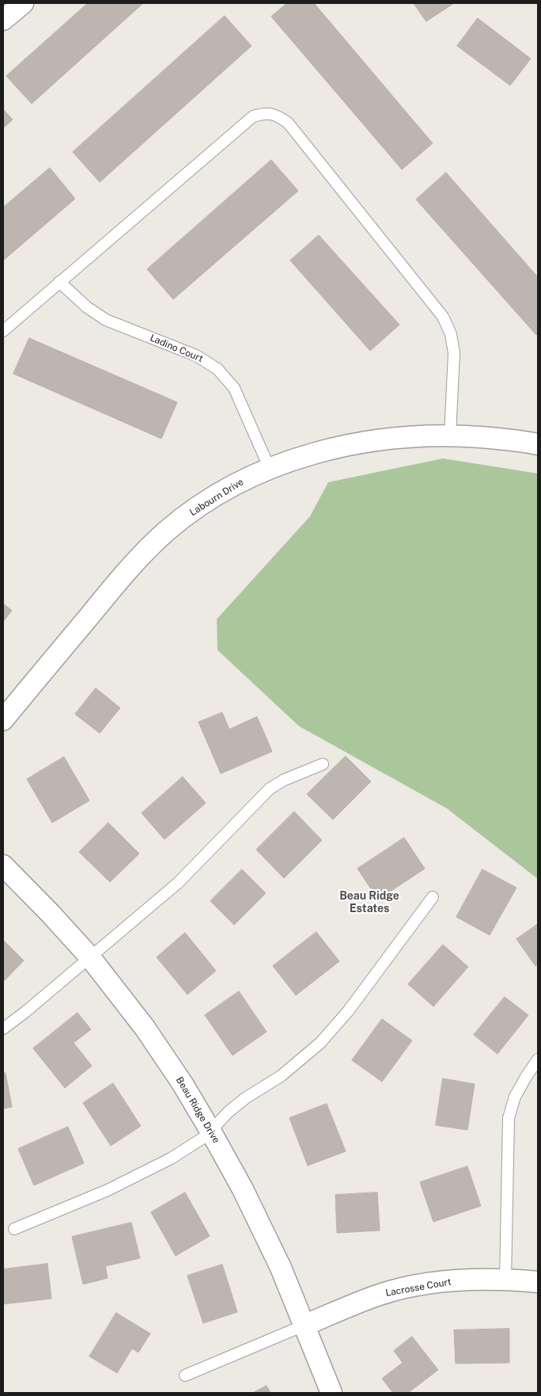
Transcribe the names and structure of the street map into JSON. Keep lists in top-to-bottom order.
{
  "streets": {
    "street": ["Labourn Drive", "Beau Ridge Drive", "Lacrosse Court"],
    "lane": ["Ladino Court"]
  },
  "crossings": [
    ["Ladino Court", "Labourn Drive"],
    ["Beau Ridge Drive", "Lacrosse Court"]
  ],
  "districts": ["Beau Ridge Estates"]
}
